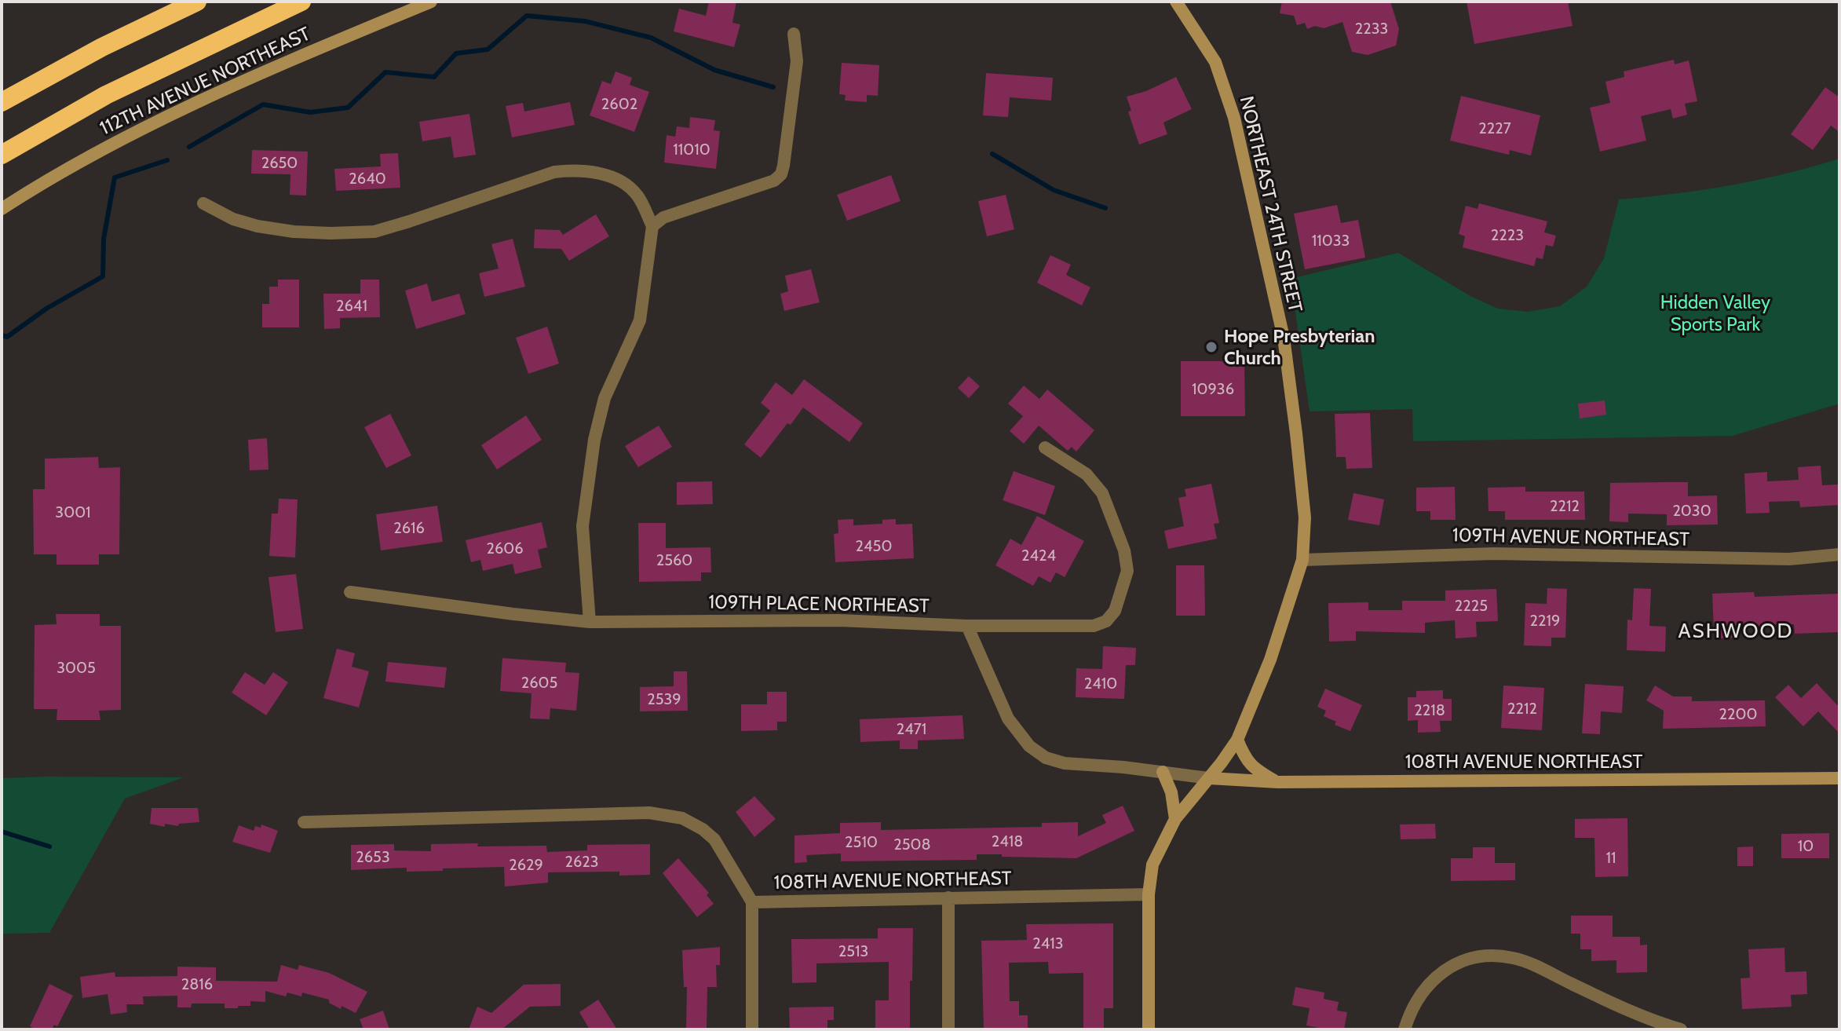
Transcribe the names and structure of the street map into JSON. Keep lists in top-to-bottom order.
{
  "streets": {
    "main road": ["112TH AVENUE NORTHEAST", "NORTHEAST 24TH STREET", "108TH AVENUE NORTHEAST"],
    "street": ["109TH AVENUE NORTHEAST", "109TH PLACE NORTHEAST"]
  },
  "crossings": [
    ["NORTHEAST 24TH STREET", "109TH AVENUE NORTHEAST"],
    ["NORTHEAST 24TH STREET", "108TH AVENUE NORTHEAST"]
  ],
  "districts": ["ASHWOOD"],
  "parks": ["Hidden Valley Sports Park"],
  "places": ["Hope Presbyterian Church"],
  "house_numbers": [
    "2233",
    "2602",
    "2227",
    "11010",
    "2650",
    "2640",
    "2223",
    "11033",
    "2641",
    "10936",
    "2212",
    "2030",
    "3001",
    "2616",
    "2450",
    "2606",
    "2424",
    "2560",
    "2225",
    "2219",
    "3005",
    "2605",
    "2410",
    "2539",
    "2212",
    "2218",
    "2200",
    "2471",
    "2418",
    "2510",
    "2508",
    "10",
    "2653",
    "11",
    "2623",
    "2629",
    "2413",
    "2513",
    "2816"
  ]
}
